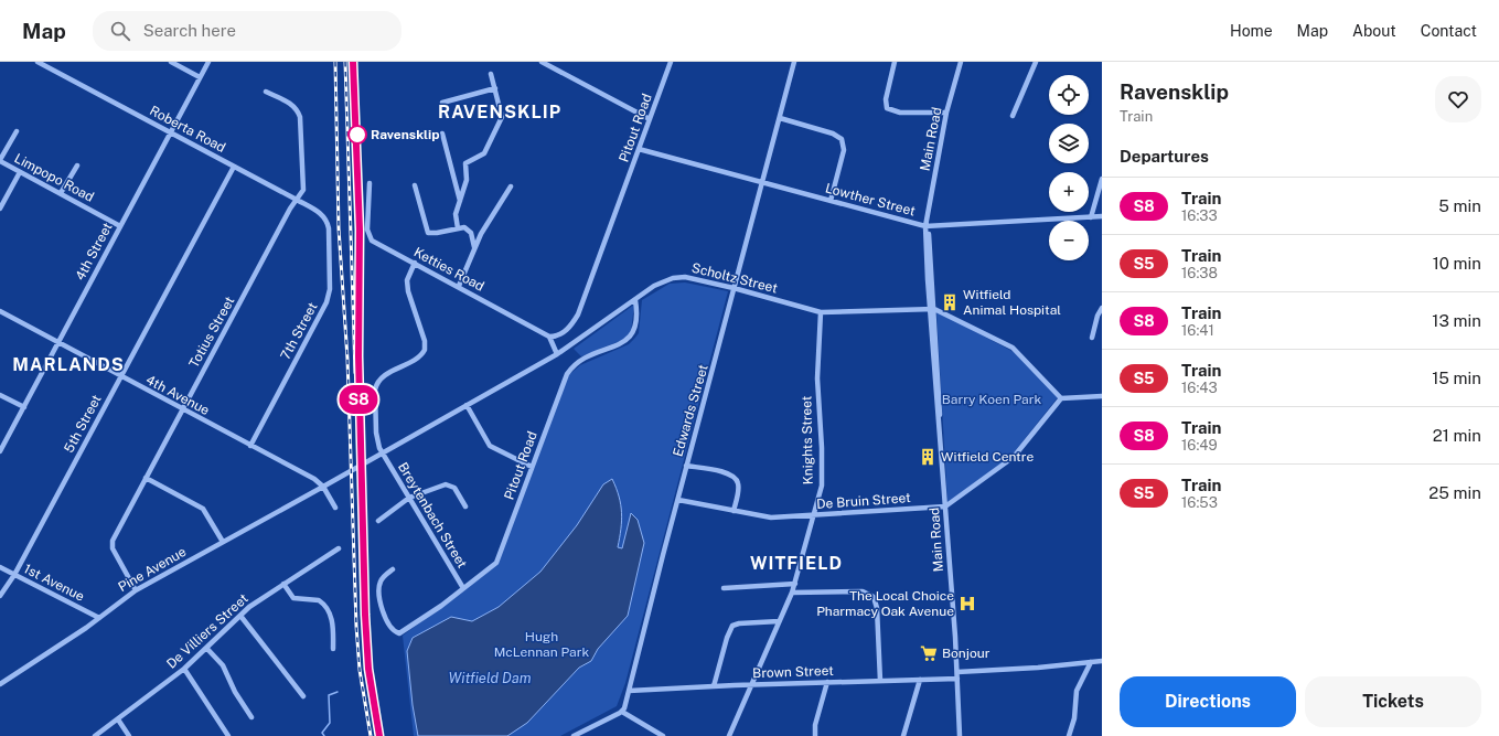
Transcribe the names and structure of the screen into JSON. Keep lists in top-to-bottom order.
{
  "streets": {
    "street": [
      "Pitout Road",
      "Roberta Road",
      "Main Road",
      "Limpopo Road",
      "Lowther Street",
      "4th Street",
      "Ketties Road",
      "Scholtz Street",
      "7th Street",
      "Totius Street",
      "4th Avenue",
      "Edwards Street",
      "5th Street",
      "Knights Street",
      "De Bruin Street",
      "Breytenbach Street",
      "Pine Avenue",
      "1st Avenue",
      "De Villiers Street",
      "Brown Street"
    ]
  },
  "crossings": [
    ["Pitout Road", "Lowther Street"],
    ["Pitout Road", "Ketties Road"],
    ["Pitout Road", "Scholtz Street"],
    ["Pitout Road", "Breytenbach Street"],
    ["Roberta Road", "4th Street"],
    ["Roberta Road", "7th Street"],
    ["Roberta Road", "Totius Street"],
    ["Roberta Road", "5th Street"],
    ["Main Road", "Lowther Street"],
    ["Main Road", "Scholtz Street"],
    ["Main Road", "De Bruin Street"],
    ["Main Road", "Brown Street"],
    ["Limpopo Road", "4th Street"],
    ["Lowther Street", "Edwards Street"],
    ["4th Street", "4th Avenue"],
    ["Ketties Road", "Breytenbach Street"],
    ["Scholtz Street", "4th Avenue"],
    ["Scholtz Street", "Edwards Street"],
    ["Scholtz Street", "Knights Street"],
    ["Scholtz Street", "Breytenbach Street"],
    ["Scholtz Street", "Pine Avenue"],
    ["7th Street", "4th Avenue"],
    ["Totius Street", "4th Avenue"],
    ["Totius Street", "Pine Avenue"],
    ["4th Avenue", "5th Street"],
    ["4th Avenue", "Pine Avenue"],
    ["Edwards Street", "De Bruin Street"],
    ["Edwards Street", "Brown Street"],
    ["5th Street", "1st Avenue"],
    ["Knights Street", "De Bruin Street"],
    ["Knights Street", "Brown Street"],
    ["Pine Avenue", "1st Avenue"]
  ],
  "districts": ["RAVENSKLIP", "MARLANDS", "WITFIELD"],
  "water": ["Witfield Dam"],
  "parks": ["Barry Koen Park", "Hugh McLennan Park"],
  "places": {
    "other": ["Ravensklip"],
    "building": ["Witfield Animal Hospital", "Witfield Centre"],
    "hospital": ["The Local Choice Pharmacy Oak Avenue"],
    "supermarket": ["Bonjour"]
  },
  "page": {
    "header": "Map",
    "search": "Search here",
    "nav": [
      "Home",
      "Map",
      "About",
      "Contact"
    ],
    "on_map": "S8",
    "heading": [
      ["Ravensklip", "Train"],
      "Departures"
    ],
    "map_buttons": ["+", "−"],
    "list": [
      {
        "mark": "S8",
        "name": "Train",
        "note": "16:33",
        "value": "5 min"
      },
      {
        "mark": "S5",
        "name": "Train",
        "note": "16:38",
        "value": "10 min"
      },
      {
        "mark": "S8",
        "name": "Train",
        "note": "16:41",
        "value": "13 min"
      },
      {
        "mark": "S5",
        "name": "Train",
        "note": "16:43",
        "value": "15 min"
      },
      {
        "mark": "S8",
        "name": "Train",
        "note": "16:49",
        "value": "21 min"
      },
      {
        "mark": "S5",
        "name": "Train",
        "note": "16:53",
        "value": "25 min"
      }
    ],
    "buttons": ["Directions", "Tickets"]
  }
}
